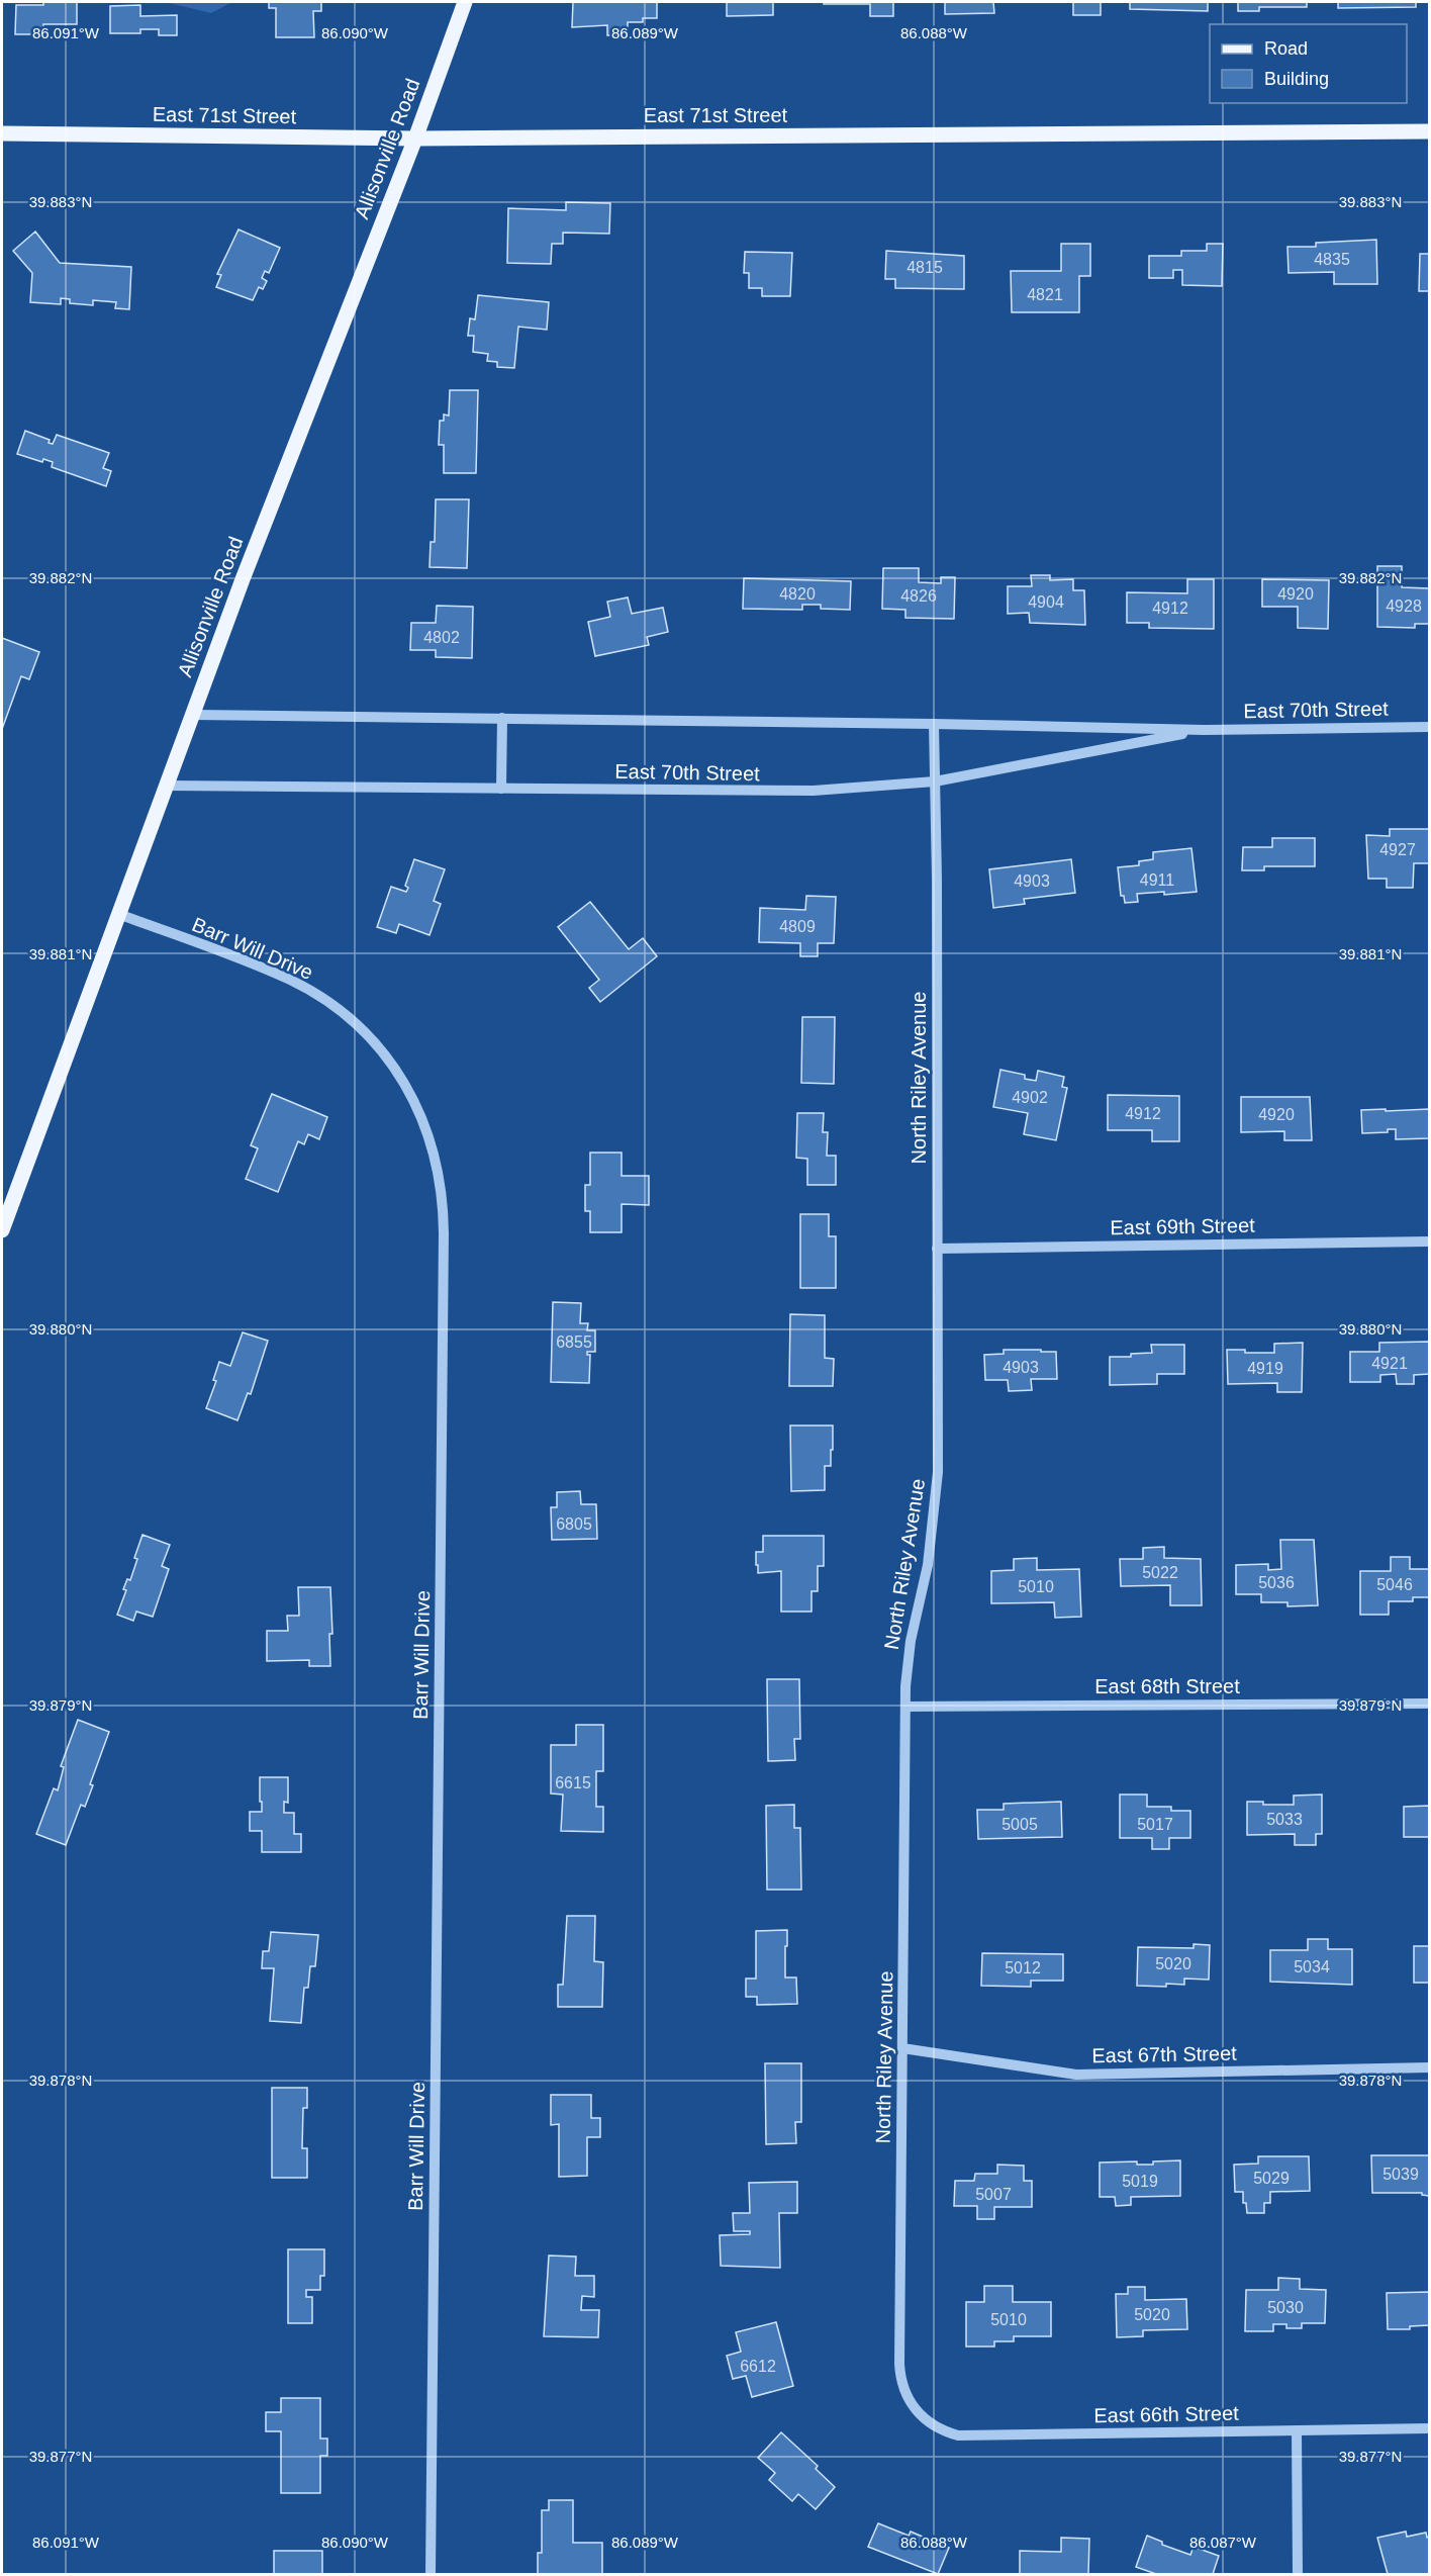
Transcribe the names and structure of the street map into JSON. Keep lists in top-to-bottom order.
{
  "streets": {
    "main road": ["East 71st Street", "Allisonville Road"],
    "street": [
      "East 70th Street",
      "Barr Will Drive",
      "North Riley Avenue",
      "East 69th Street",
      "East 68th Street",
      "East 67th Street",
      "East 66th Street"
    ]
  },
  "crossings": [
    ["East 71st Street", "Allisonville Road"],
    ["Allisonville Road", "East 70th Street"],
    ["Allisonville Road", "Barr Will Drive"],
    ["East 70th Street", "North Riley Avenue"],
    ["North Riley Avenue", "East 69th Street"],
    ["North Riley Avenue", "East 68th Street"],
    ["North Riley Avenue", "East 67th Street"],
    ["North Riley Avenue", "East 66th Street"]
  ],
  "house_numbers": [
    "4835",
    "4815",
    "4821",
    "4820",
    "4920",
    "4826",
    "4904",
    "4928",
    "4912",
    "4802",
    "4927",
    "4911",
    "4903",
    "4809",
    "4902",
    "4912",
    "4920",
    "6855",
    "4921",
    "4903",
    "4919",
    "6805",
    "5022",
    "5036",
    "5046",
    "5010",
    "6615",
    "5033",
    "5005",
    "5017",
    "5020",
    "5034",
    "5012",
    "5039",
    "5029",
    "5019",
    "5007",
    "5030",
    "5020",
    "5010",
    "6612"
  ],
  "legend": ["Road", "Building"],
  "coordinates": [
    "86.091°W",
    "86.090°W",
    "86.089°W",
    "86.088°W",
    "39.883°N",
    "39.882°N",
    "39.881°N",
    "39.880°N",
    "39.879°N",
    "39.878°N",
    "39.877°N",
    "86.087°W"
  ]
}
